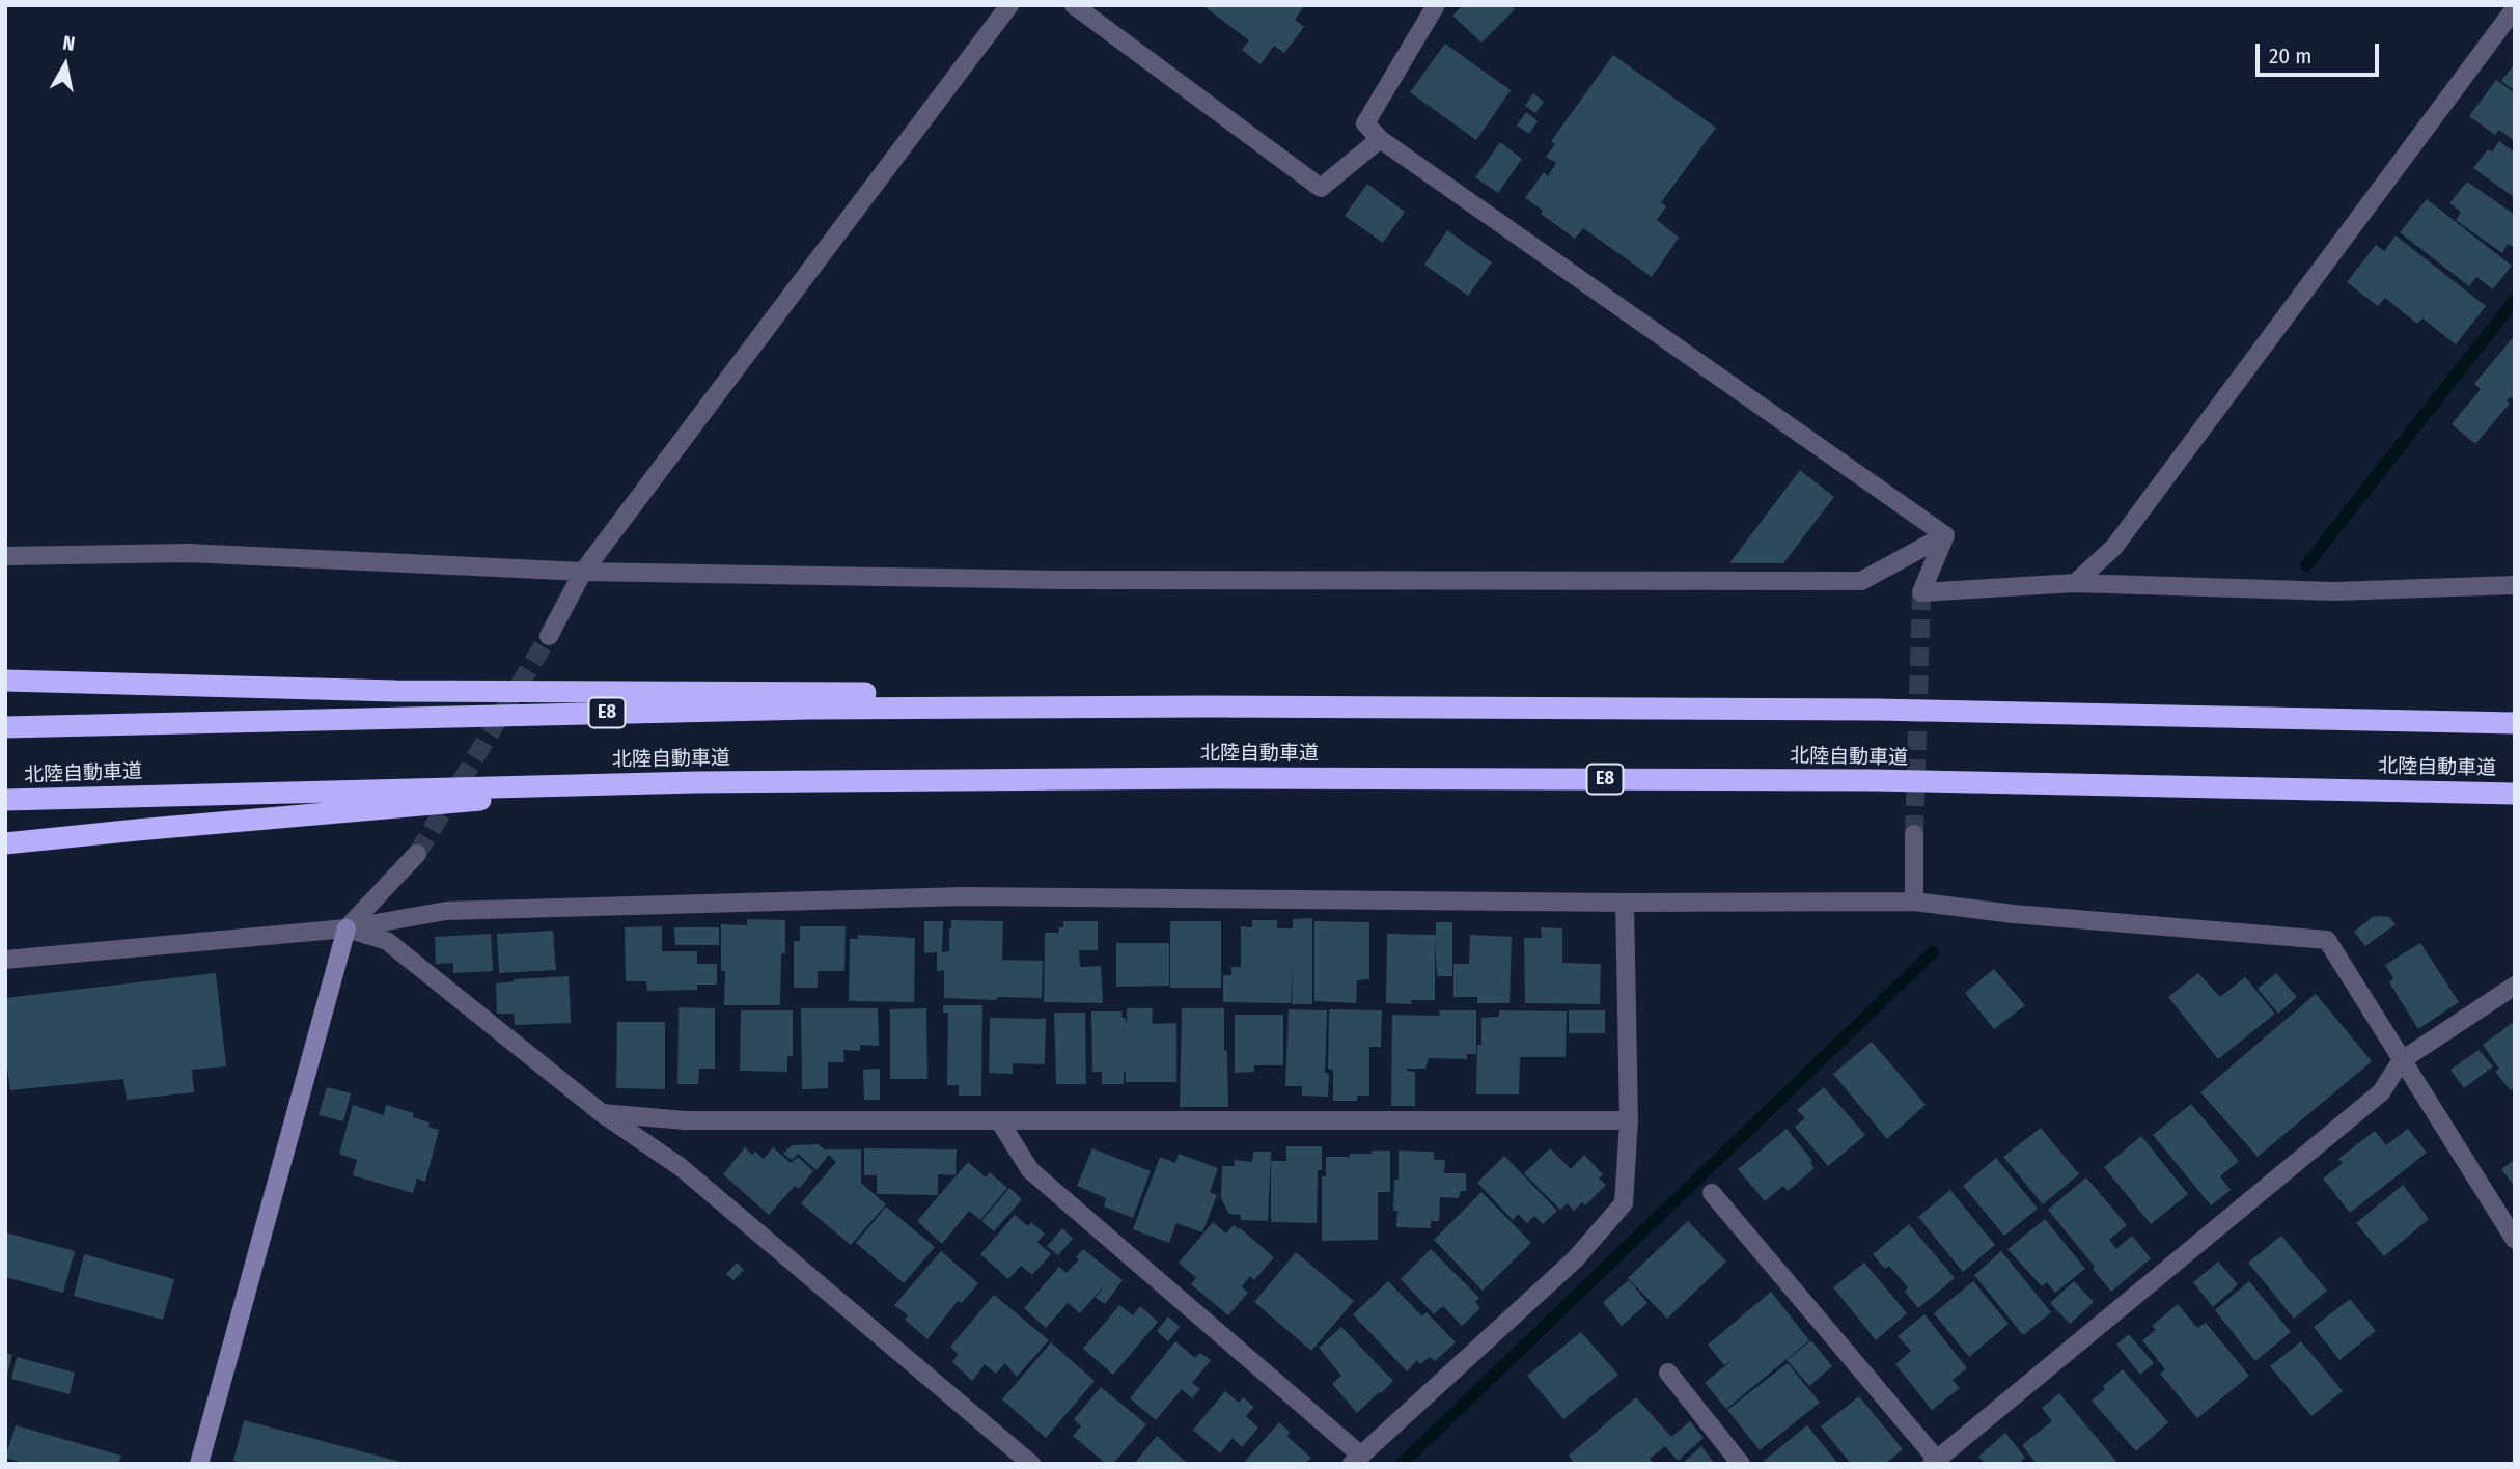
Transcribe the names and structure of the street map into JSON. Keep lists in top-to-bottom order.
{
  "streets": {
    "highway": ["E8", "北陸自動車道"]
  },
  "scale_bar": "20 m",
  "north": "top"
}
